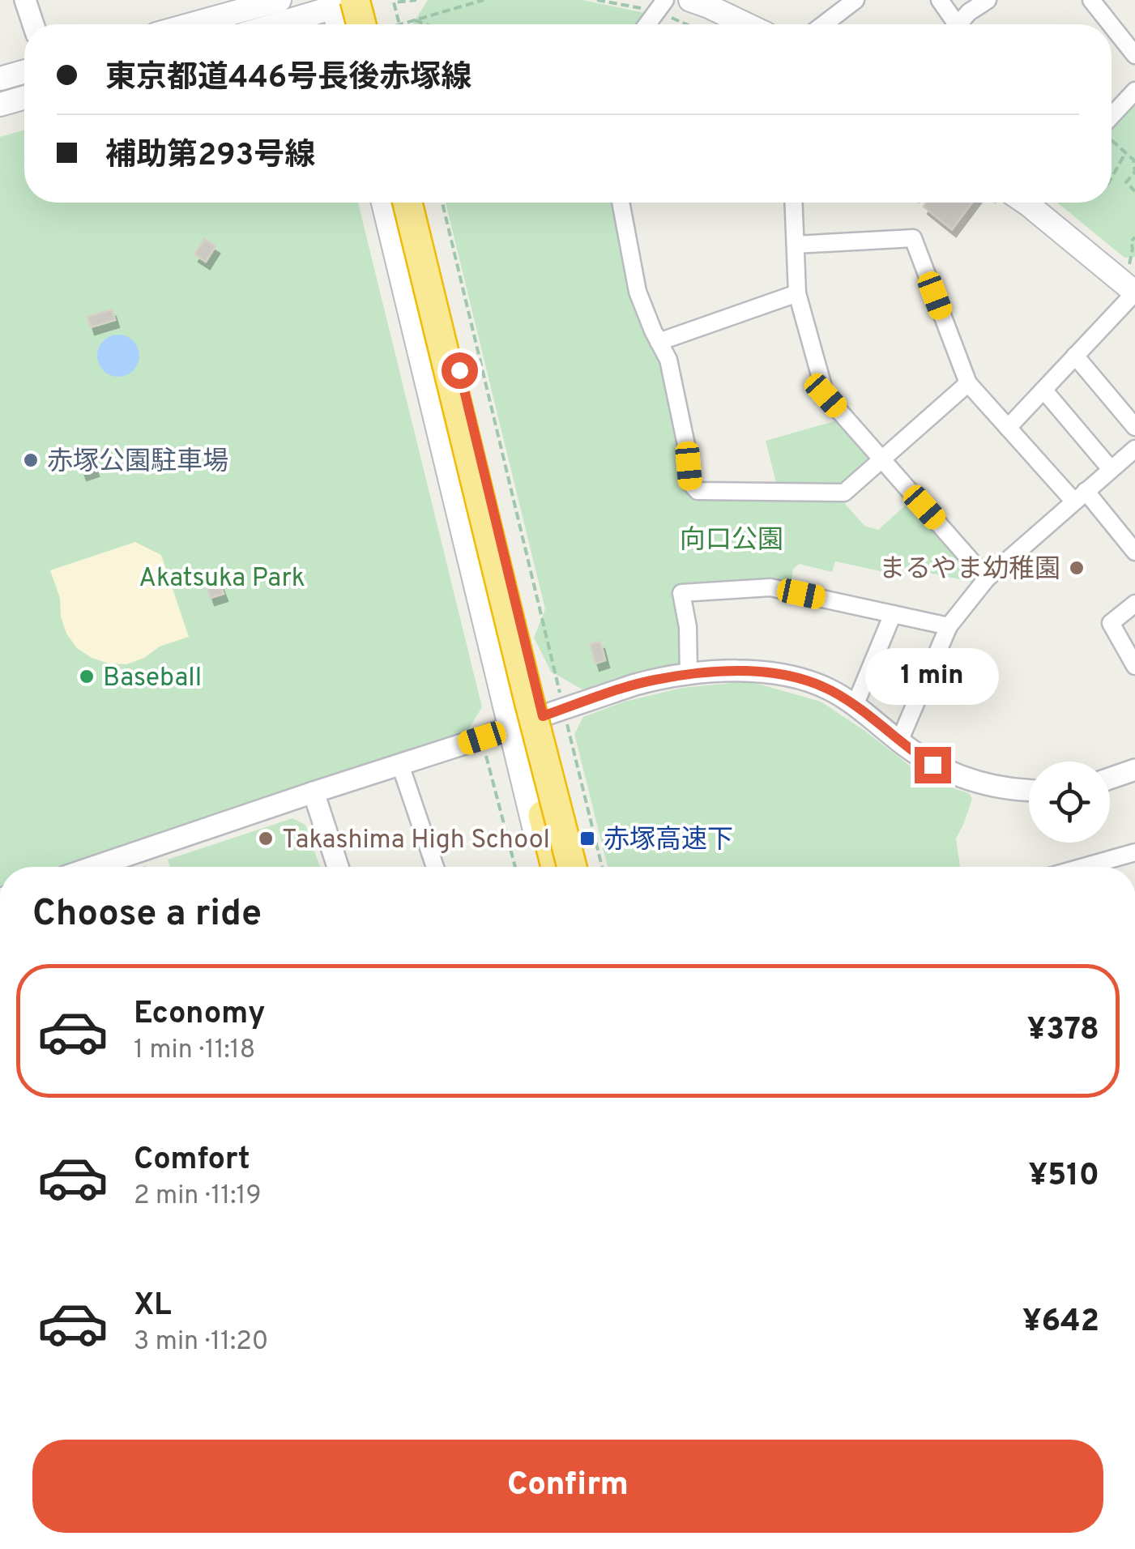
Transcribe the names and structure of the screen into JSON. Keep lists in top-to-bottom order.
{
  "parks": ["向口公園", "Akatsuka Park"],
  "places": {
    "other": [
      "赤塚公園駐車場",
      "まるやま幼稚園",
      "Baseball",
      "Takashima High School"
    ],
    "transit": ["赤塚高速下"]
  },
  "page": {
    "banner": ["東京都道446号長後赤塚線", "補助第293号線"],
    "bubble": "1 min",
    "heading": "Choose a ride",
    "list": [
      {
        "name": "Economy",
        "note": "1 min · 11:18",
        "value": "¥378"
      },
      {
        "name": "Comfort",
        "note": "2 min · 11:19",
        "value": "¥510"
      },
      {
        "name": "XL",
        "note": "3 min · 11:20",
        "value": "¥642"
      }
    ],
    "buttons": "Confirm"
  }
}
